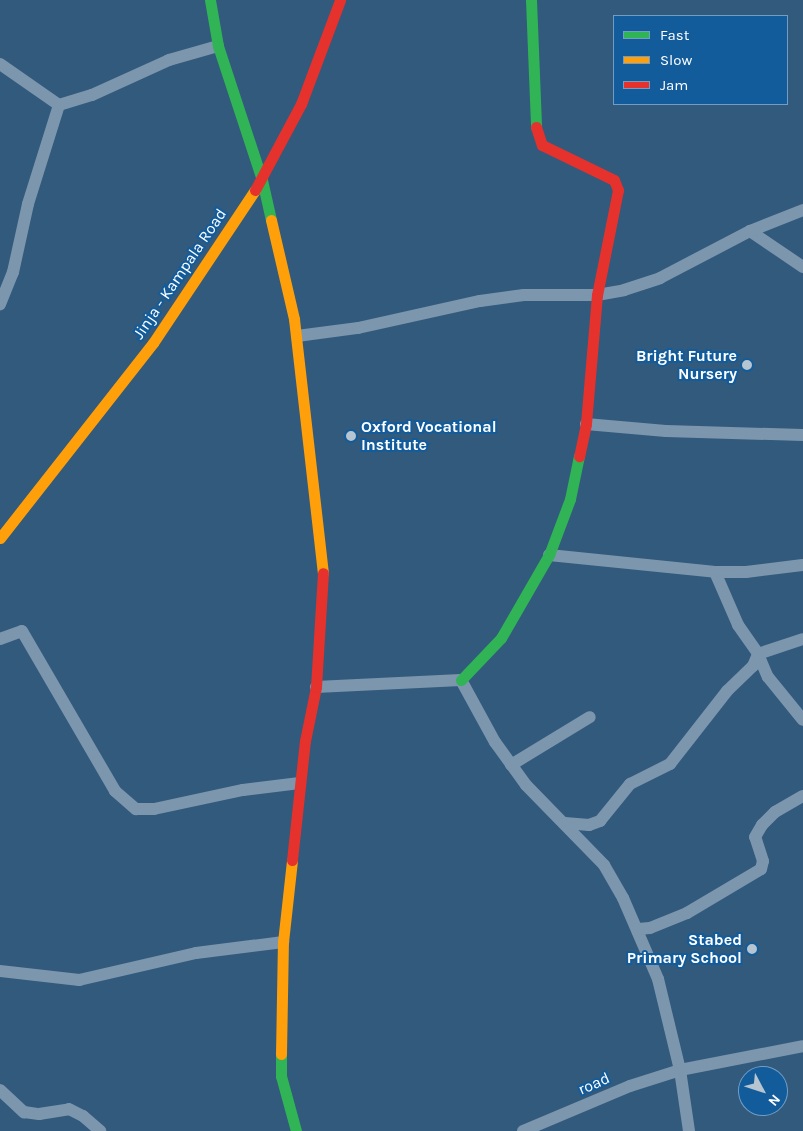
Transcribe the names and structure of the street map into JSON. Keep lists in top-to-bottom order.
{
  "streets": {
    "main road": ["Jinja - Kampala Road"],
    "street": ["road"]
  },
  "places": ["Bright Future Nursery", "Oxford Vocational Institute", "Stabed Primary School"],
  "legend": ["Fast", "Slow", "Jam"],
  "north": "bottom right"
}
